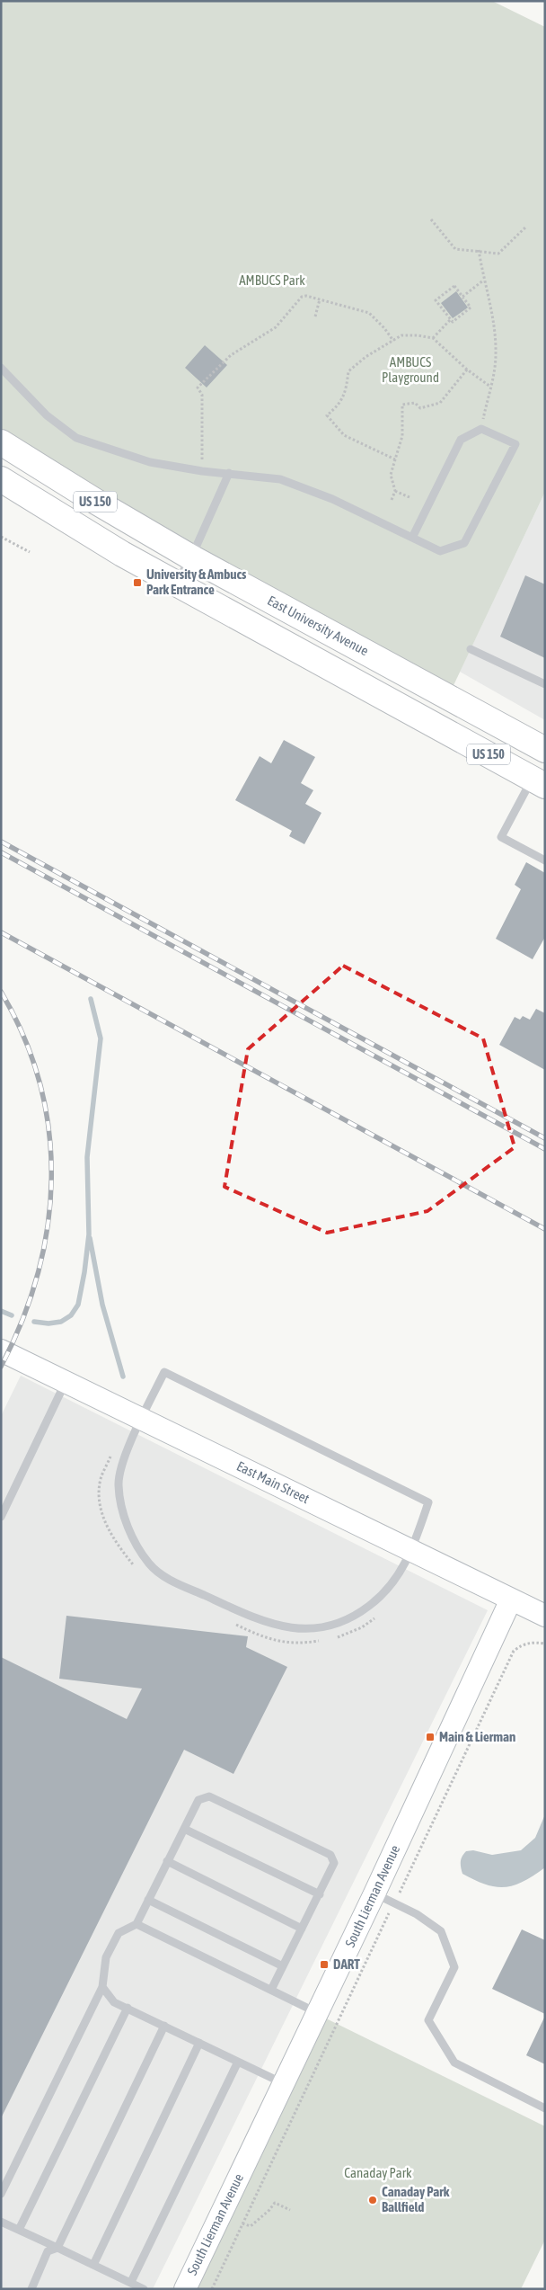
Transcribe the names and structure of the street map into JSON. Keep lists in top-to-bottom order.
{
  "streets": {
    "main road": ["US 150", "East University Avenue"],
    "street": ["East Main Street", "South Lierman Avenue"]
  },
  "crossings": [
    ["East Main Street", "South Lierman Avenue"]
  ],
  "parks": ["AMBUCS Park", "AMBUCS Playground", "Canaday Park"],
  "places": {
    "transit": ["University & Ambucs Park Entrance", "Main & Lierman", "DART"],
    "other": ["Canaday Park Ballfield"]
  }
}
